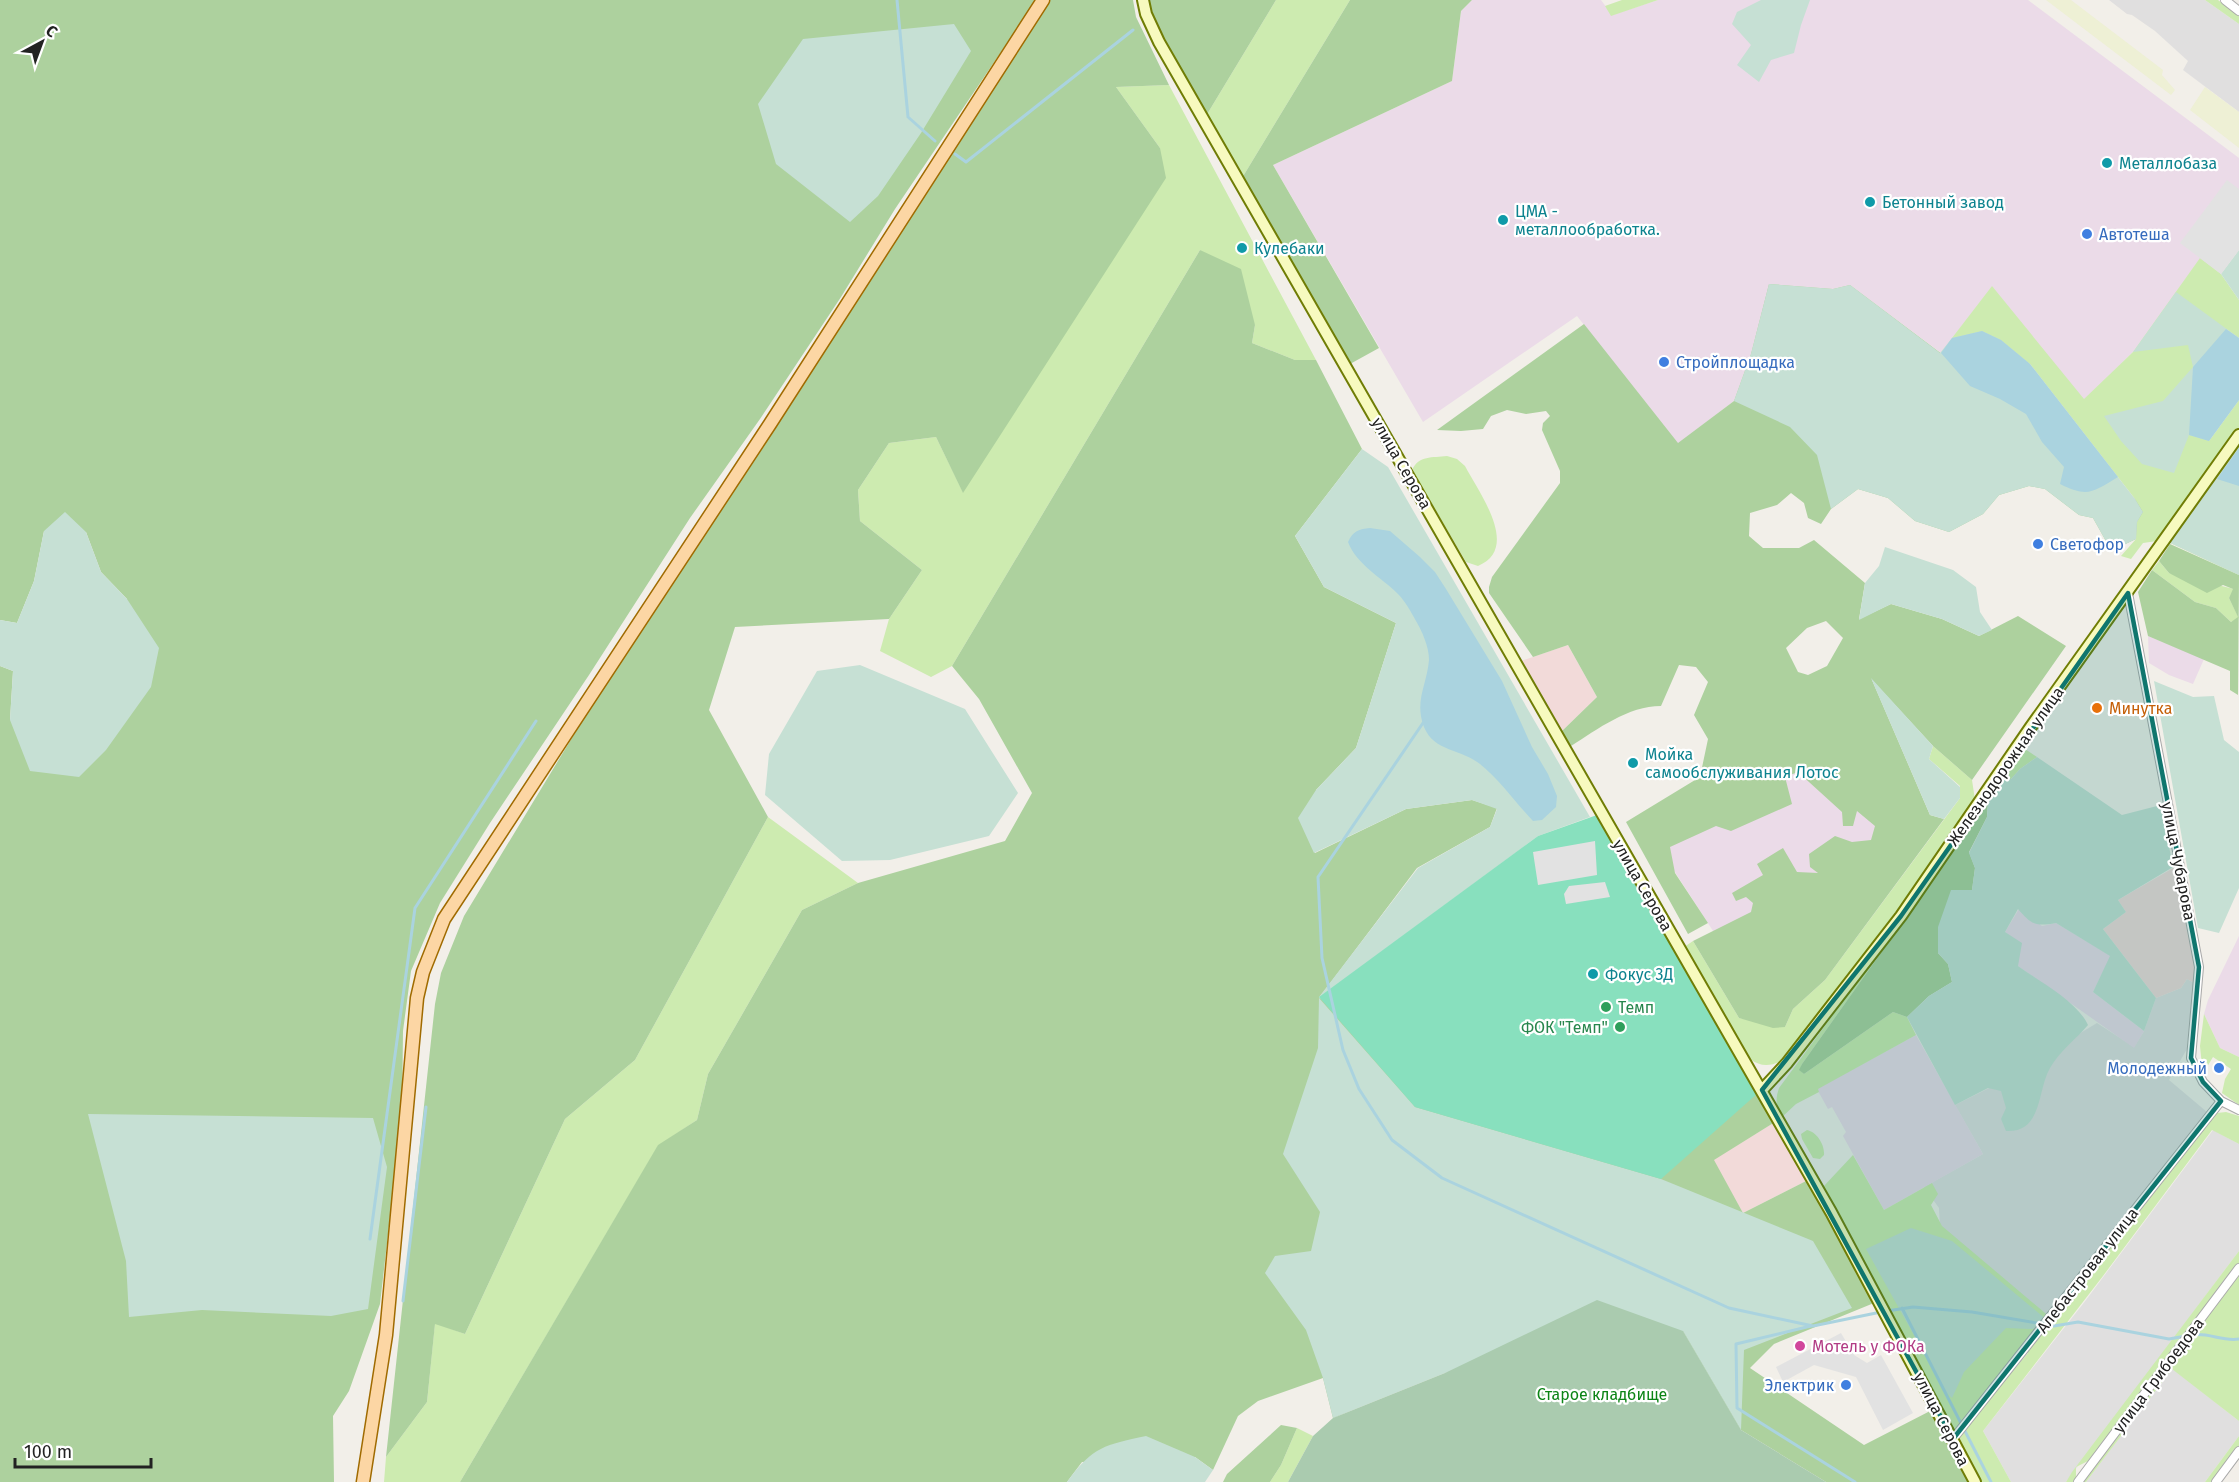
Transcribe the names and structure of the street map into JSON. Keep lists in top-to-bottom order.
{
  "streets": {
    "main road": ["улица Серова", "Железнодорожная улица"],
    "street": ["улица Чубарова", "Алебастровая улица", "улица Грибоедова"]
  },
  "crossings": [
    ["улица Серова", "Железнодорожная улица"],
    ["улица Серова", "Алебастровая улица"],
    ["Железнодорожная улица", "улица Чубарова"],
    ["улица Чубарова", "Алебастровая улица"]
  ],
  "parks": ["Старое кладбище"],
  "places": [
    "Металлобаза",
    "Бетонный завод",
    "ЦМА - металлообработка.",
    "Автотеша",
    "Кулебаки",
    "Стройплощадка",
    "Светофор",
    "Минутка",
    "Мойка самообслуживания Лотос",
    "Фокус 3Д",
    "Темп",
    "ФОК \"Темп\"",
    "Молодежный",
    "Мотель у ФОКа",
    "Электрик"
  ],
  "scale_bar": "100 m",
  "north": "top right"
}
